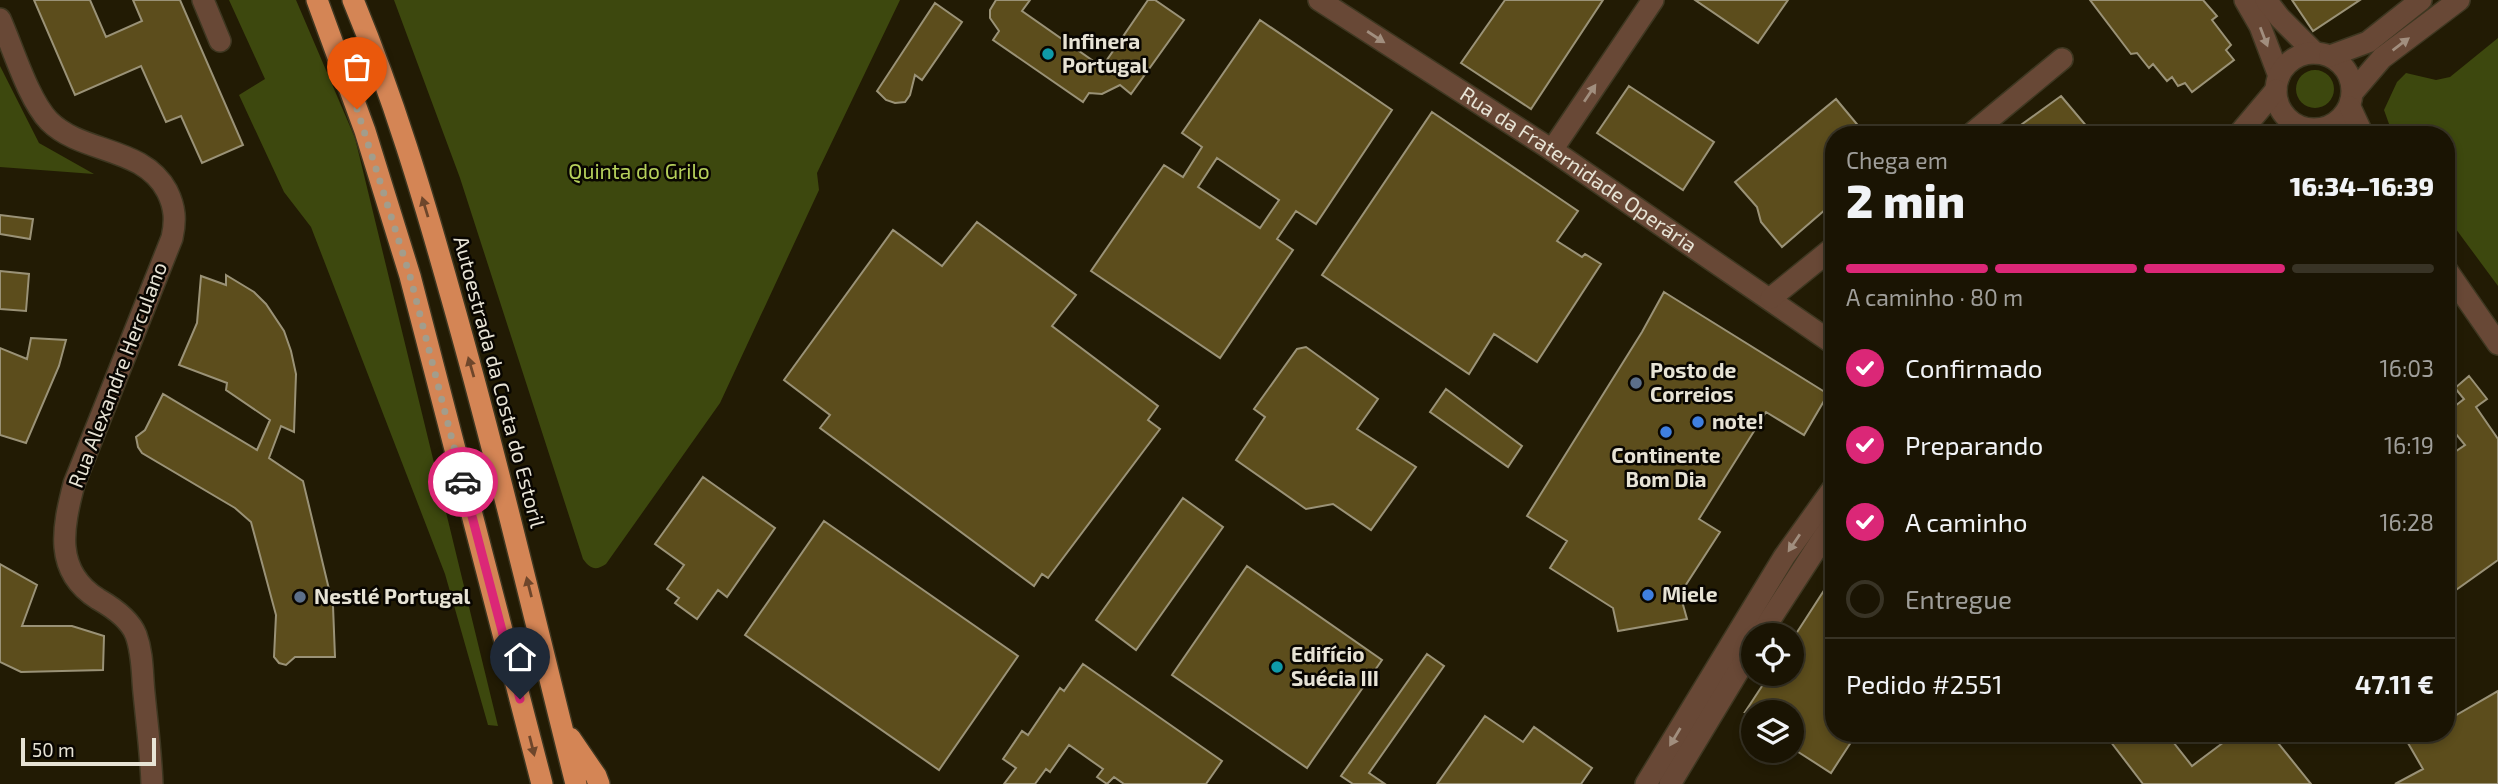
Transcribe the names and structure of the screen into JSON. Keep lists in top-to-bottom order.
{
  "streets": {
    "highway": ["Autoestrada da Costa do Estoril"],
    "street": ["Rua da Fraternidade Operária", "Rua Alexandre Herculano"]
  },
  "one_way": ["Rua da Fraternidade Operária"],
  "parks": ["Quinta do Grilo"],
  "places": [
    "Infinera Portugal",
    "Posto de Correios",
    "note!",
    "Continente Bom Dia",
    "Miele",
    "Nestlé Portugal",
    "Edifício Suécia III"
  ],
  "scale_bar": "50 m",
  "page": {
    "heading": ["2 min", "Chega em", "16:34–16:39"],
    "panel": ["Pedido #2551", "47.11 €"],
    "bar": "A caminho · 80 m",
    "list": [
      ["Confirmado", "16:03"],
      ["Preparando", "16:19"],
      ["A caminho", "16:28"],
      "Entregue"
    ],
    "scale": "50 m"
  }
}
